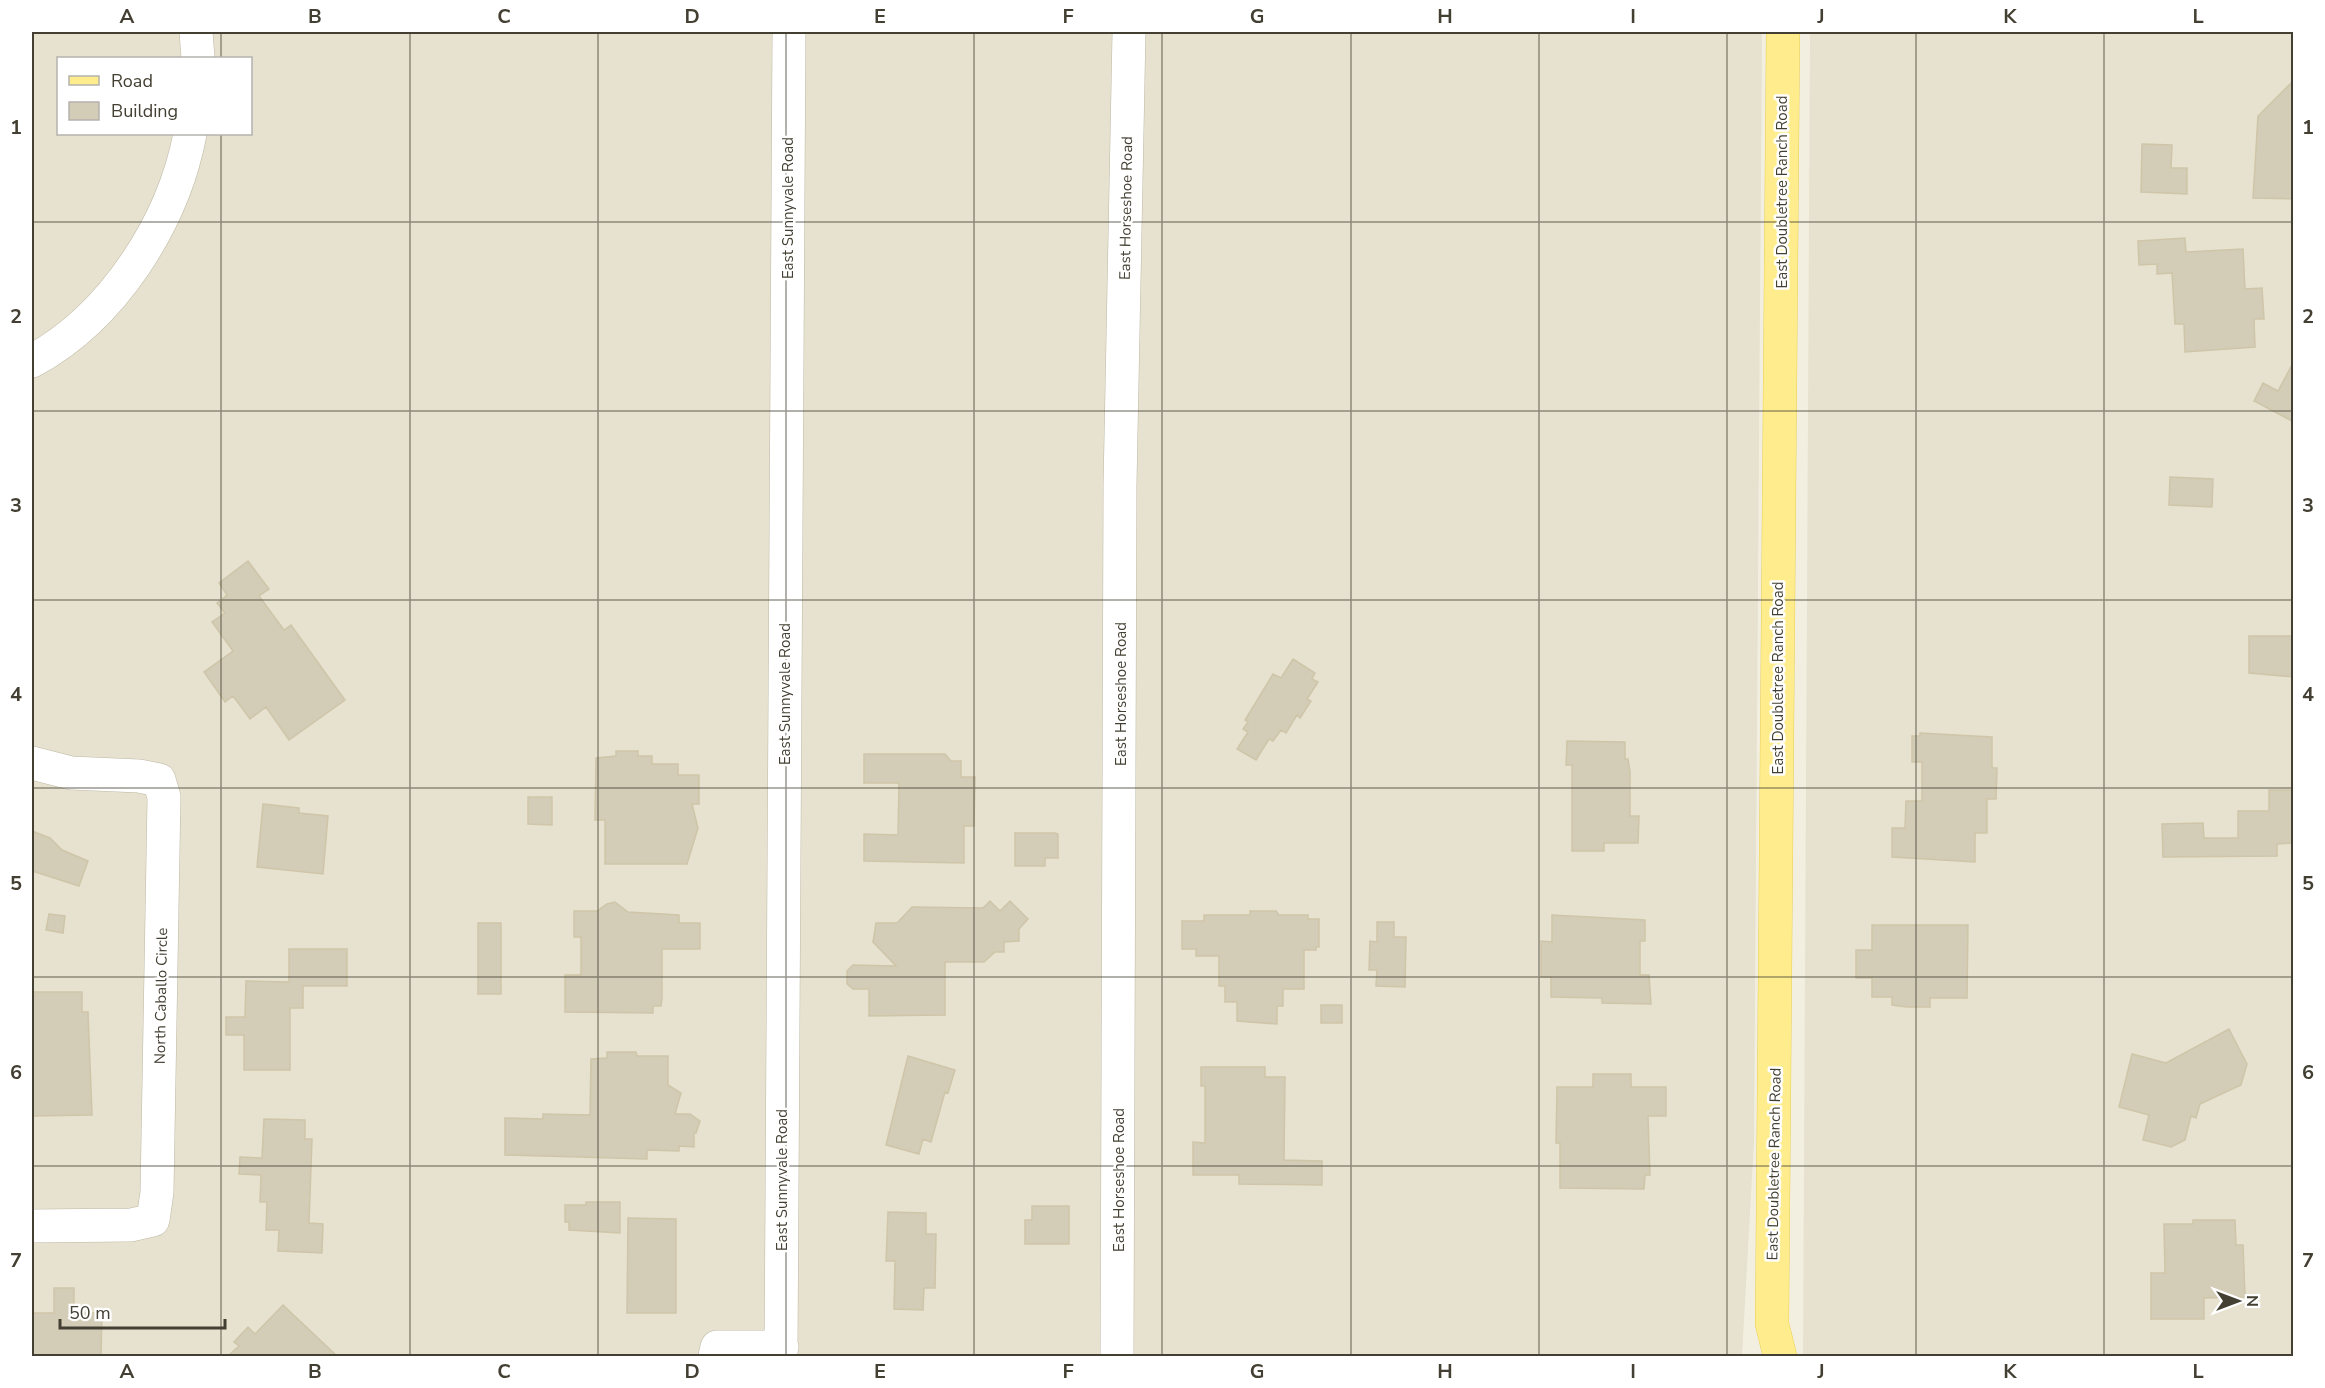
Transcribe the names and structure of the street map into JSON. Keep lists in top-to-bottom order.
{
  "streets": {
    "main road": ["East Doubletree Ranch Road"],
    "street": ["East Sunnyvale Road", "East Horseshoe Road", "North Caballo Circle"]
  },
  "legend": ["Road", "Building"],
  "scale_bar": "50 m",
  "north": "right",
  "grid": {
    "columns": [
      "A",
      "B",
      "C",
      "D",
      "E",
      "F",
      "G",
      "H",
      "I",
      "J",
      "K",
      "L"
    ],
    "rows": [
      "1",
      "2",
      "3",
      "4",
      "5",
      "6",
      "7"
    ]
  }
}
